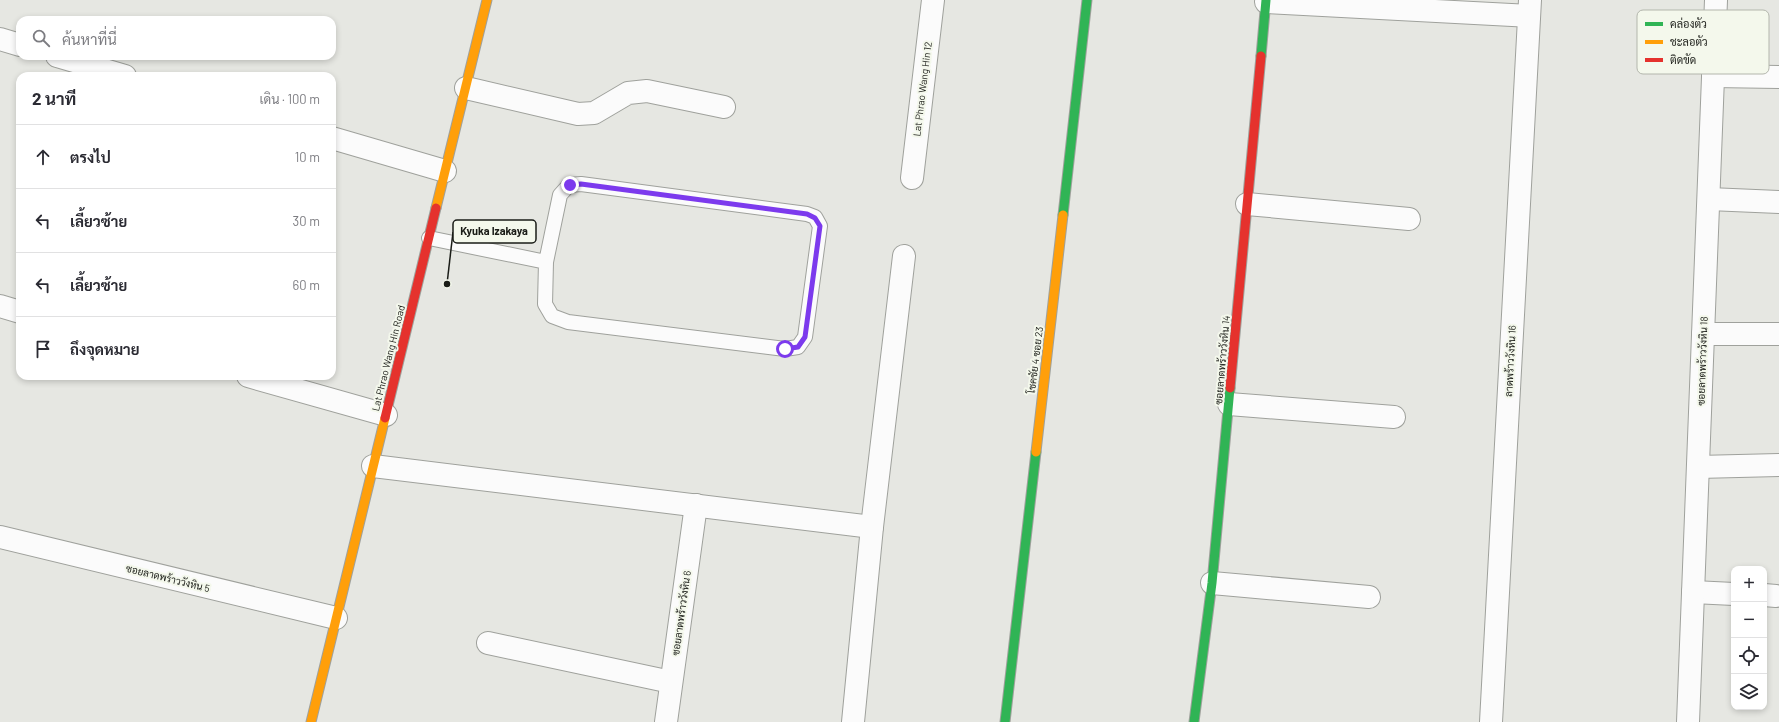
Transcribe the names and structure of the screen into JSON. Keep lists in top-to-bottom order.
{
  "streets": {
    "street": [
      "Lat Phrao Wang Hin 12",
      "Lat Phrao Wang Hin Road",
      "โชคชัย 4 ซอย 23",
      "ซอยลาดพร้าววังหิน 14",
      "ลาดพร้าววังหิน 16",
      "ซอยลาดพร้าววังหิน 18",
      "ซอยลาดพร้าววังหิน 5",
      "ซอยลาดพร้าววังหิน 6"
    ]
  },
  "crossings": [
    ["Lat Phrao Wang Hin Road", "ซอยลาดพร้าววังหิน 5"]
  ],
  "places": ["Kyuka Izakaya"],
  "legend": ["คล่องตัว", "ชะลอตัว", "ติดขัด"],
  "page": {
    "search": "ค้นหาที่นี่",
    "heading": ["2 นาที", "เดิน · 100 m"],
    "list": [
      ["ตรงไป", "10 m"],
      ["เลี้ยวซ้าย", "30 m"],
      ["เลี้ยวซ้าย", "60 m"],
      "ถึงจุดหมาย"
    ],
    "map_buttons": ["+", "−"]
  }
}
